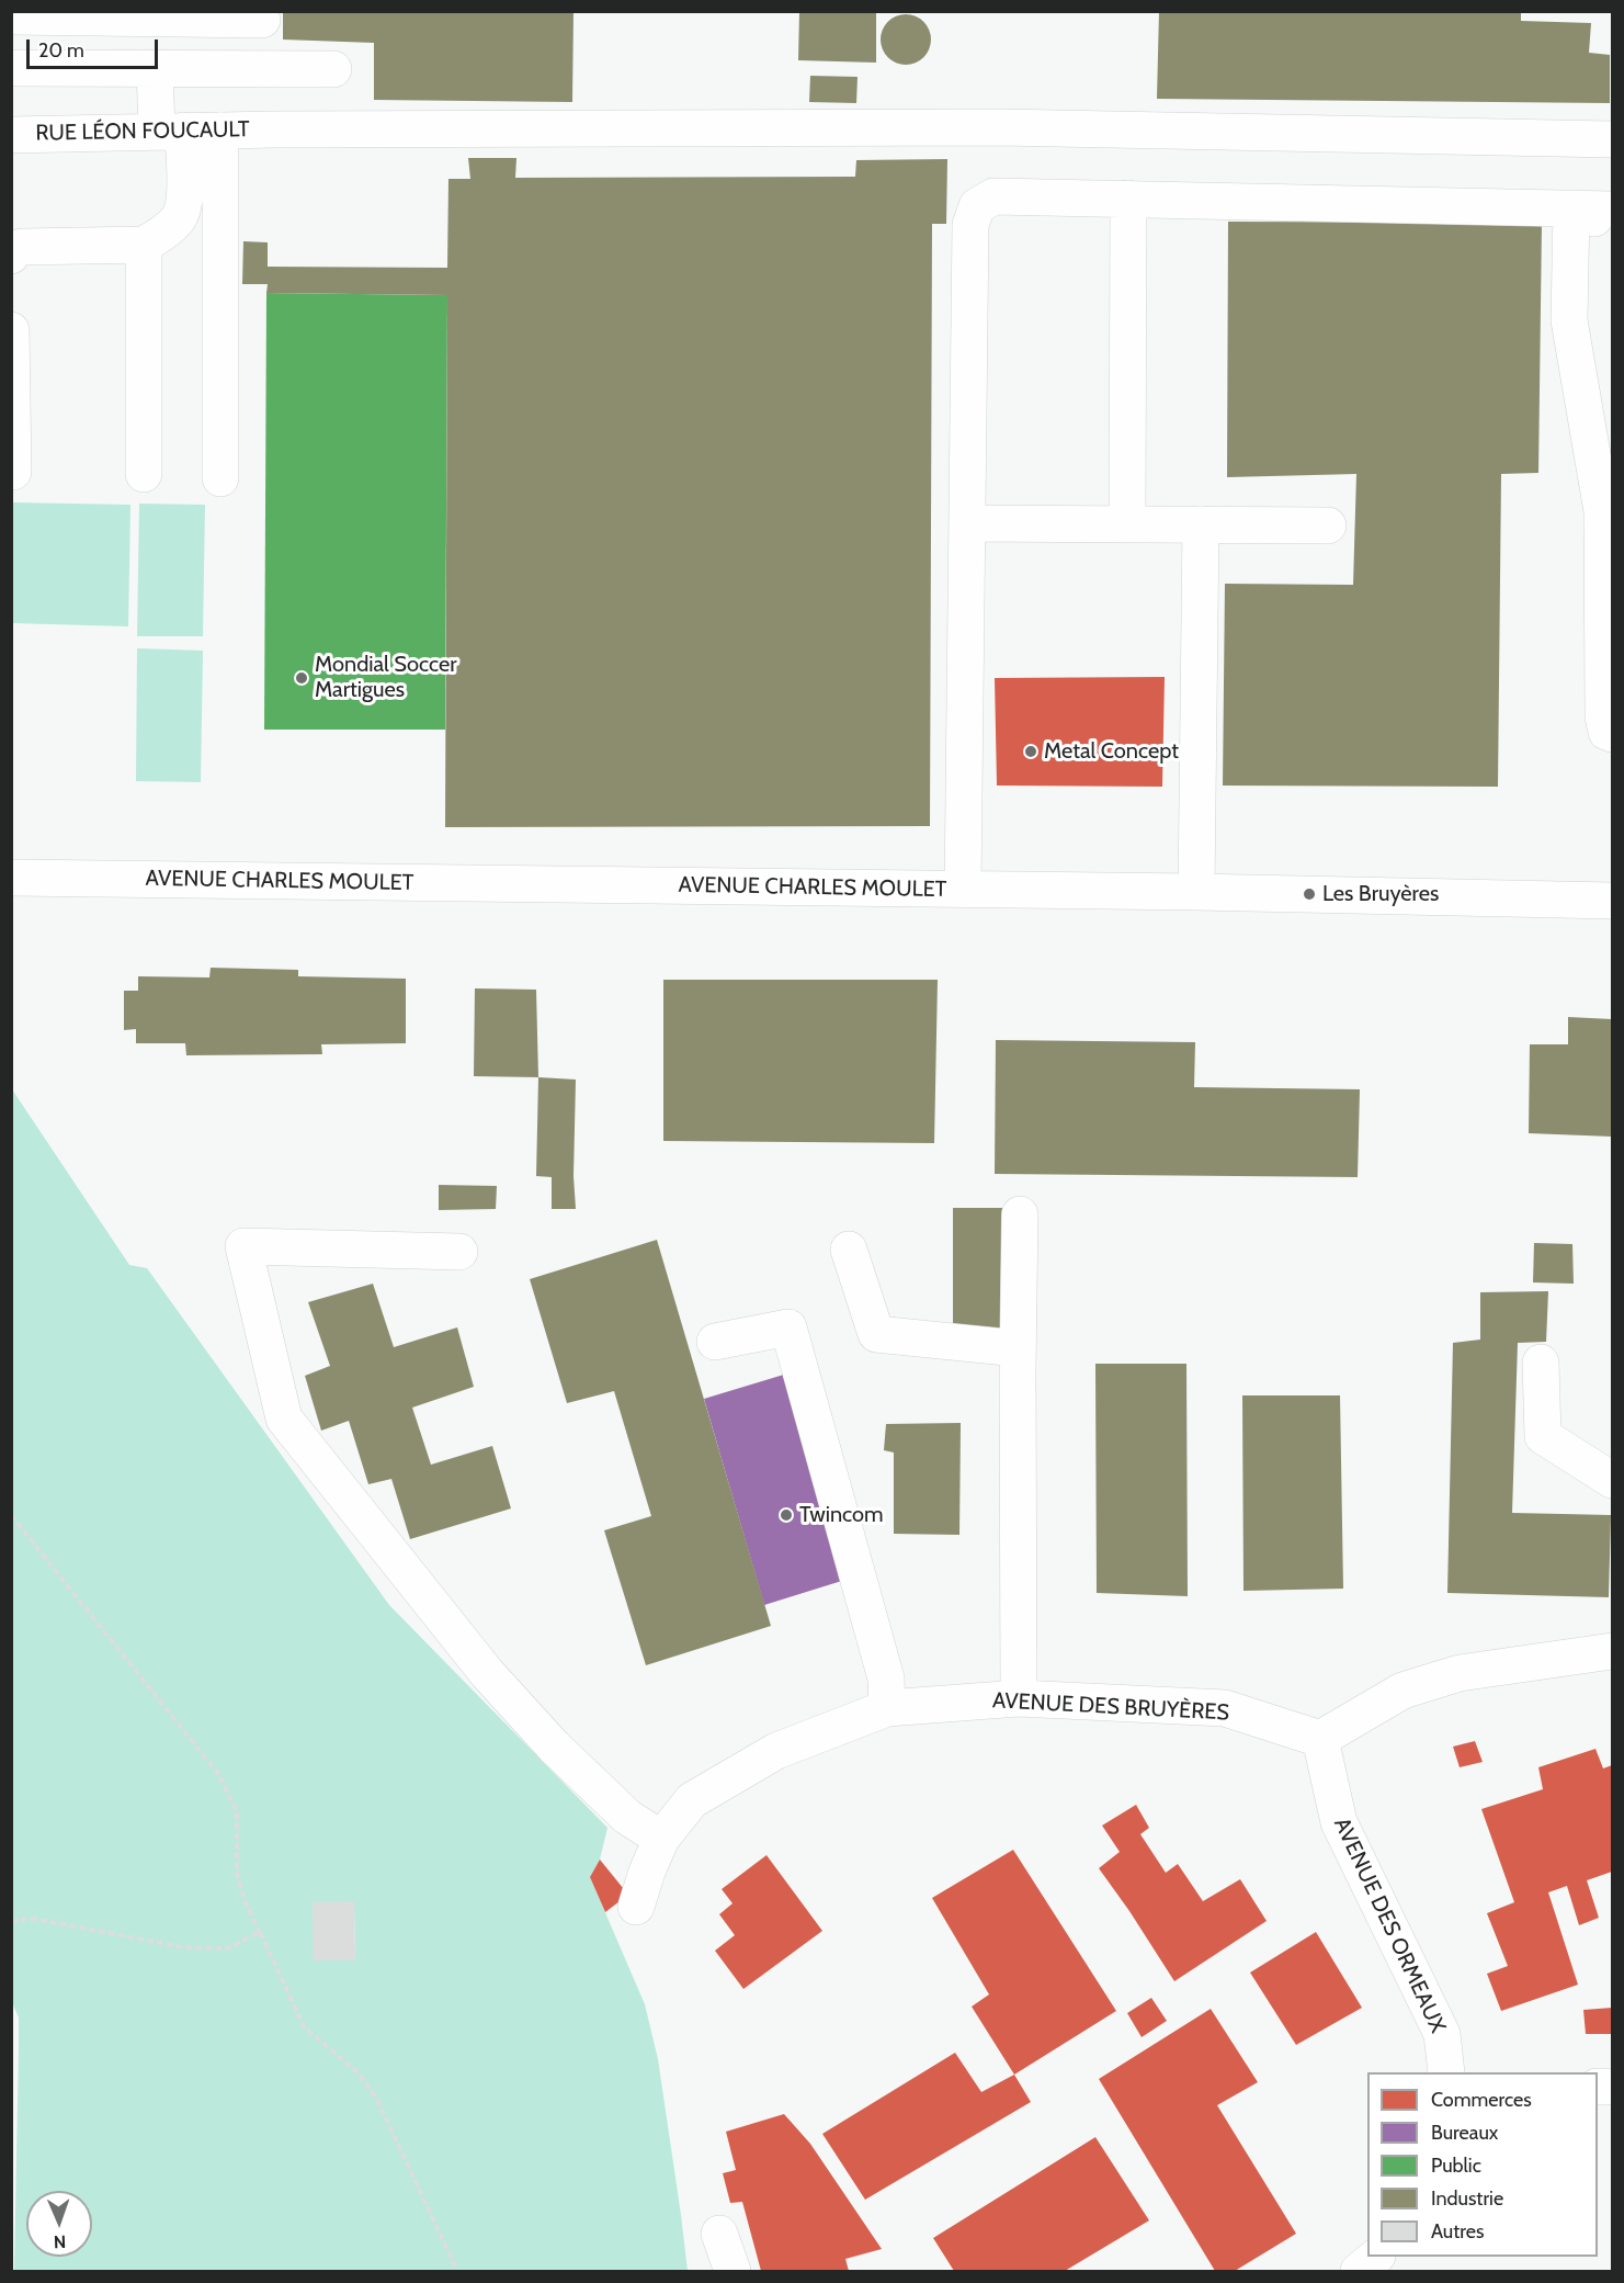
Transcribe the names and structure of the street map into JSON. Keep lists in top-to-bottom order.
{
  "streets": {
    "street": [
      "RUE LÉON FOUCAULT",
      "AVENUE CHARLES MOULET",
      "AVENUE DES BRUYÈRES",
      "AVENUE DES ORMEAUX"
    ]
  },
  "crossings": [
    ["AVENUE DES BRUYÈRES", "AVENUE DES ORMEAUX"]
  ],
  "places": [
    "Mondial Soccer Martigues",
    "Metal Concept",
    "Les Bruyères",
    "Twincom"
  ],
  "legend": [
    "Commerces",
    "Bureaux",
    "Public",
    "Industrie",
    "Autres"
  ],
  "scale_bar": "20 m",
  "north": "bottom"
}
